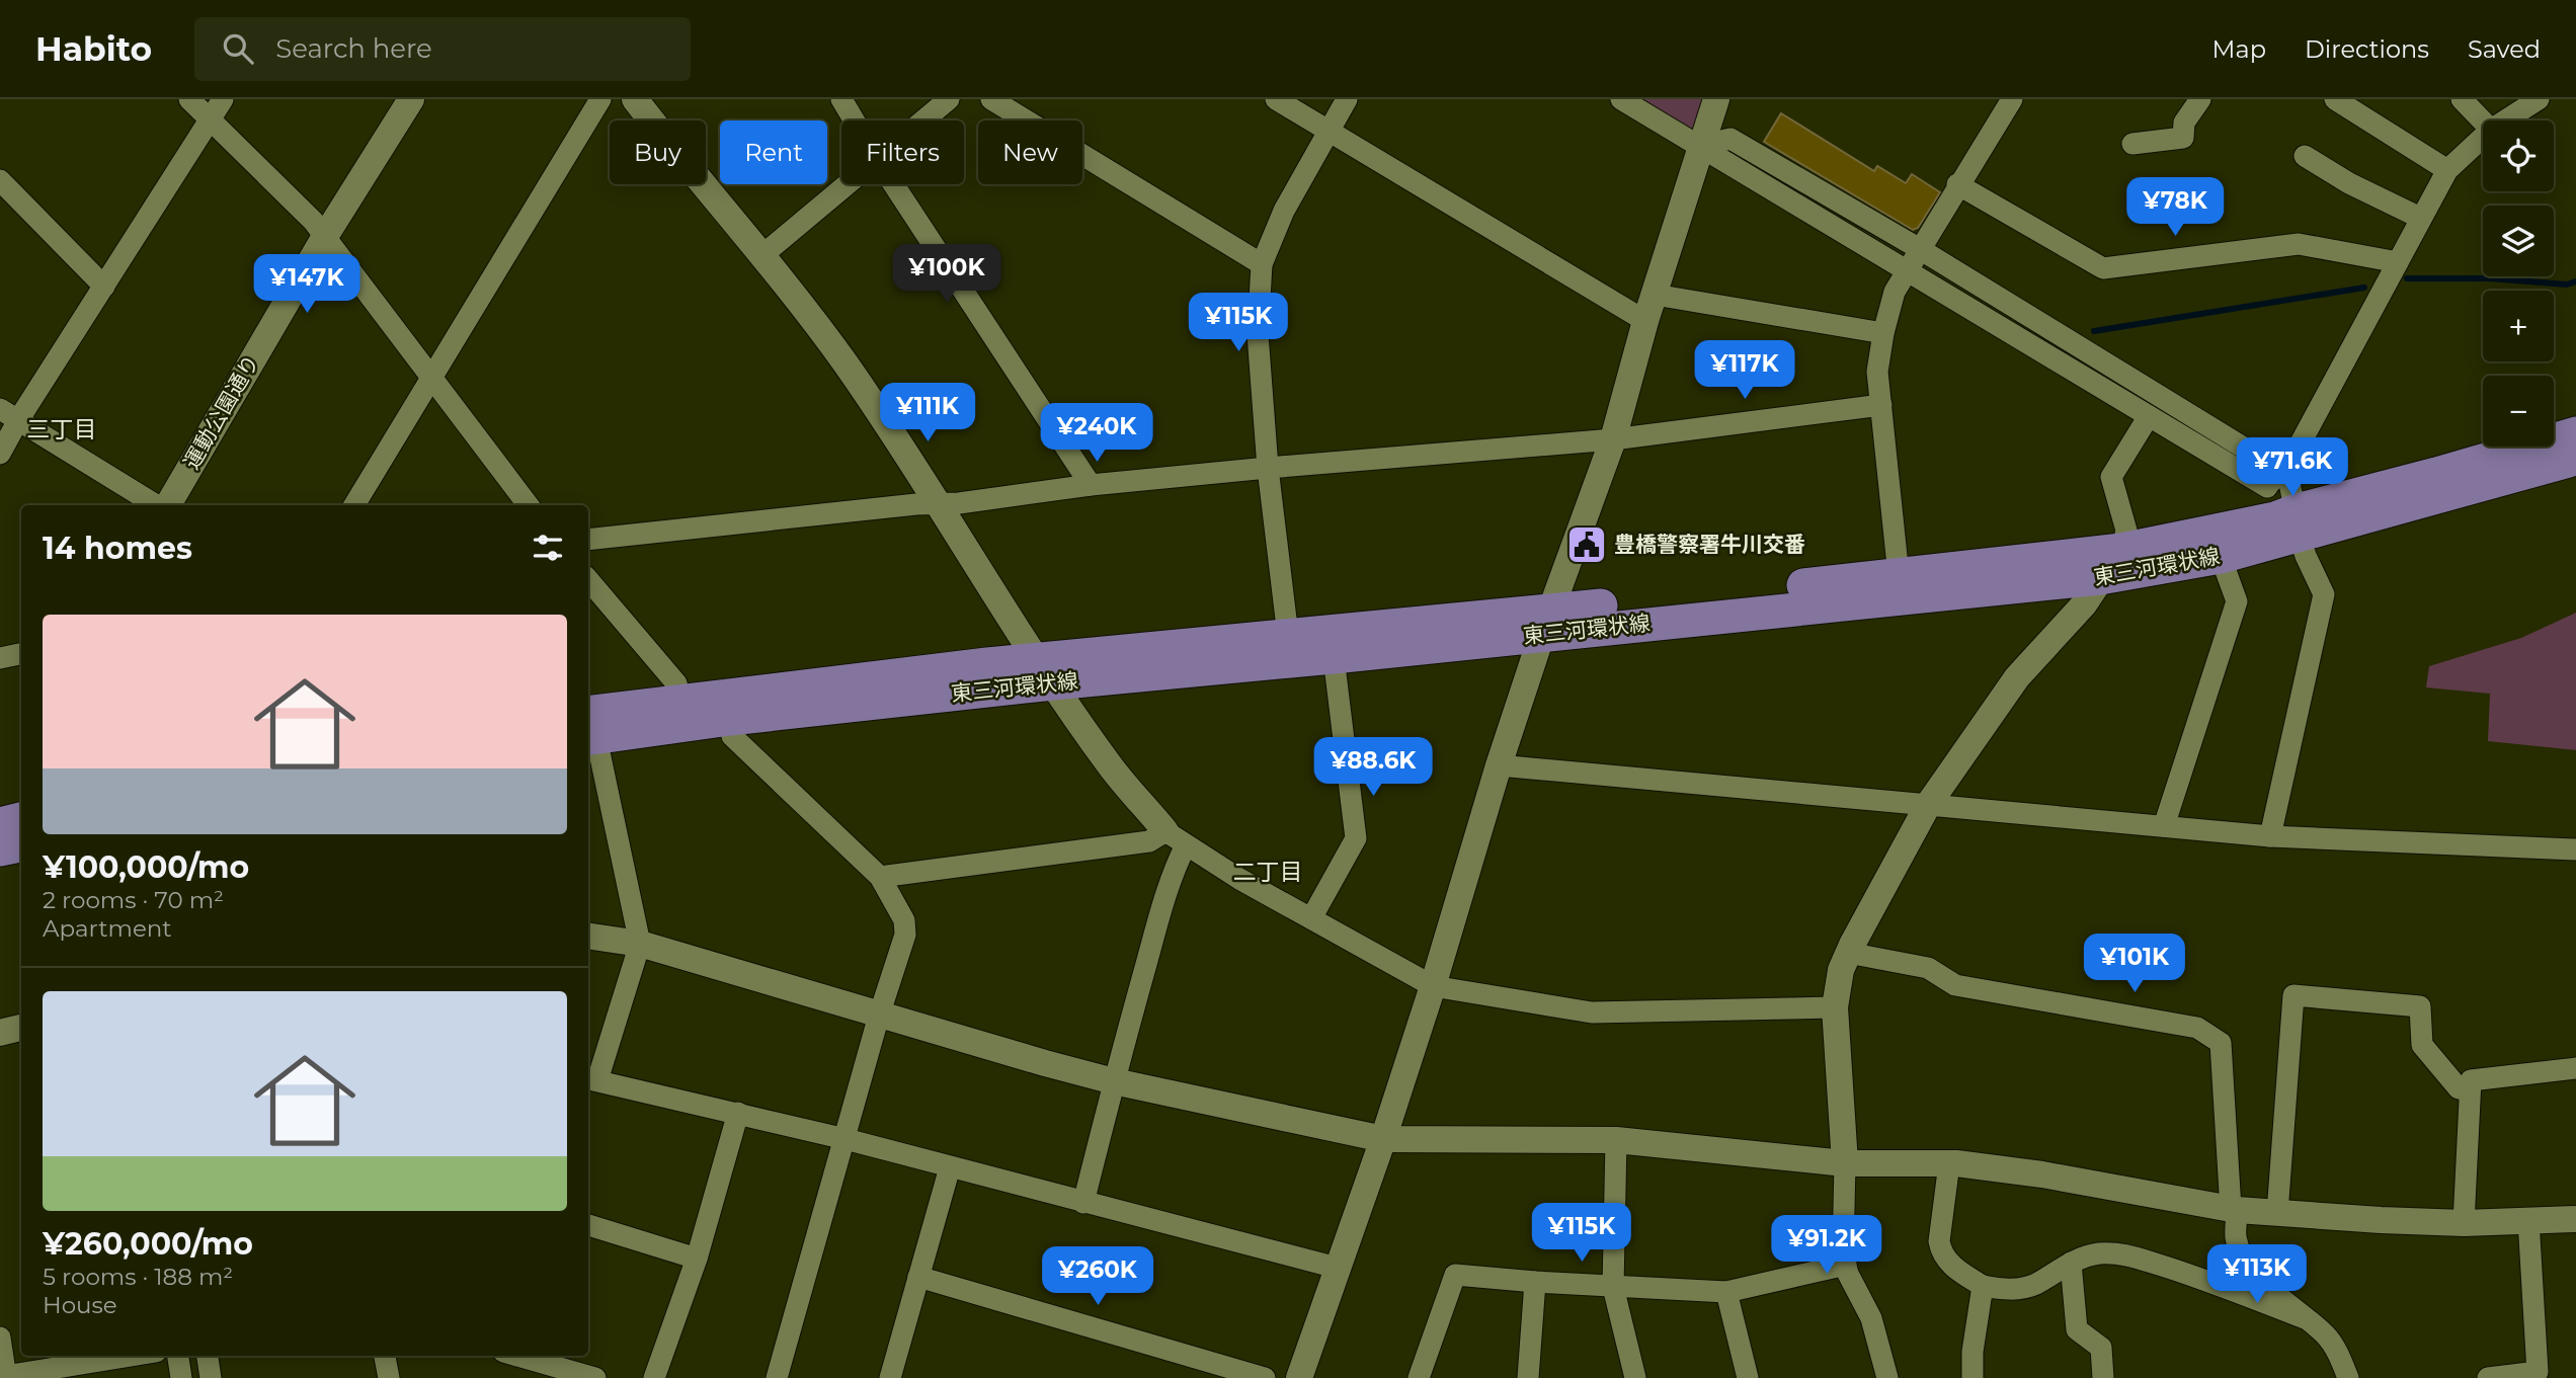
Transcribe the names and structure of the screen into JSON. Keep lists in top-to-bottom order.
{
  "streets": {
    "main road": ["東三河環状線"],
    "street": ["運動公園通り"]
  },
  "districts": ["三丁目", "二丁目"],
  "places": {
    "public building": ["豊橋警察署牛川交番"]
  },
  "page": {
    "header": "Habito",
    "search": "Search here",
    "nav": ["Map", "Directions", "Saved"],
    "map_buttons": ["+", "−"],
    "chip": [
      "Buy",
      "Rent",
      "Filters",
      "New"
    ],
    "price": [
      "¥78K",
      "¥100K",
      "¥147K",
      "¥115K",
      "¥117K",
      "¥111K",
      "¥240K",
      "¥71.6K",
      "¥88.6K",
      "¥101K",
      "¥115K",
      "¥91.2K",
      "¥113K",
      "¥260K"
    ],
    "heading": "14 homes",
    "list": [
      {
        "name": "¥100,000/mo",
        "note": "2 rooms · 70 m² · Apartment"
      },
      {
        "name": "¥260,000/mo",
        "note": "5 rooms · 188 m² · House"
      }
    ]
  }
}
